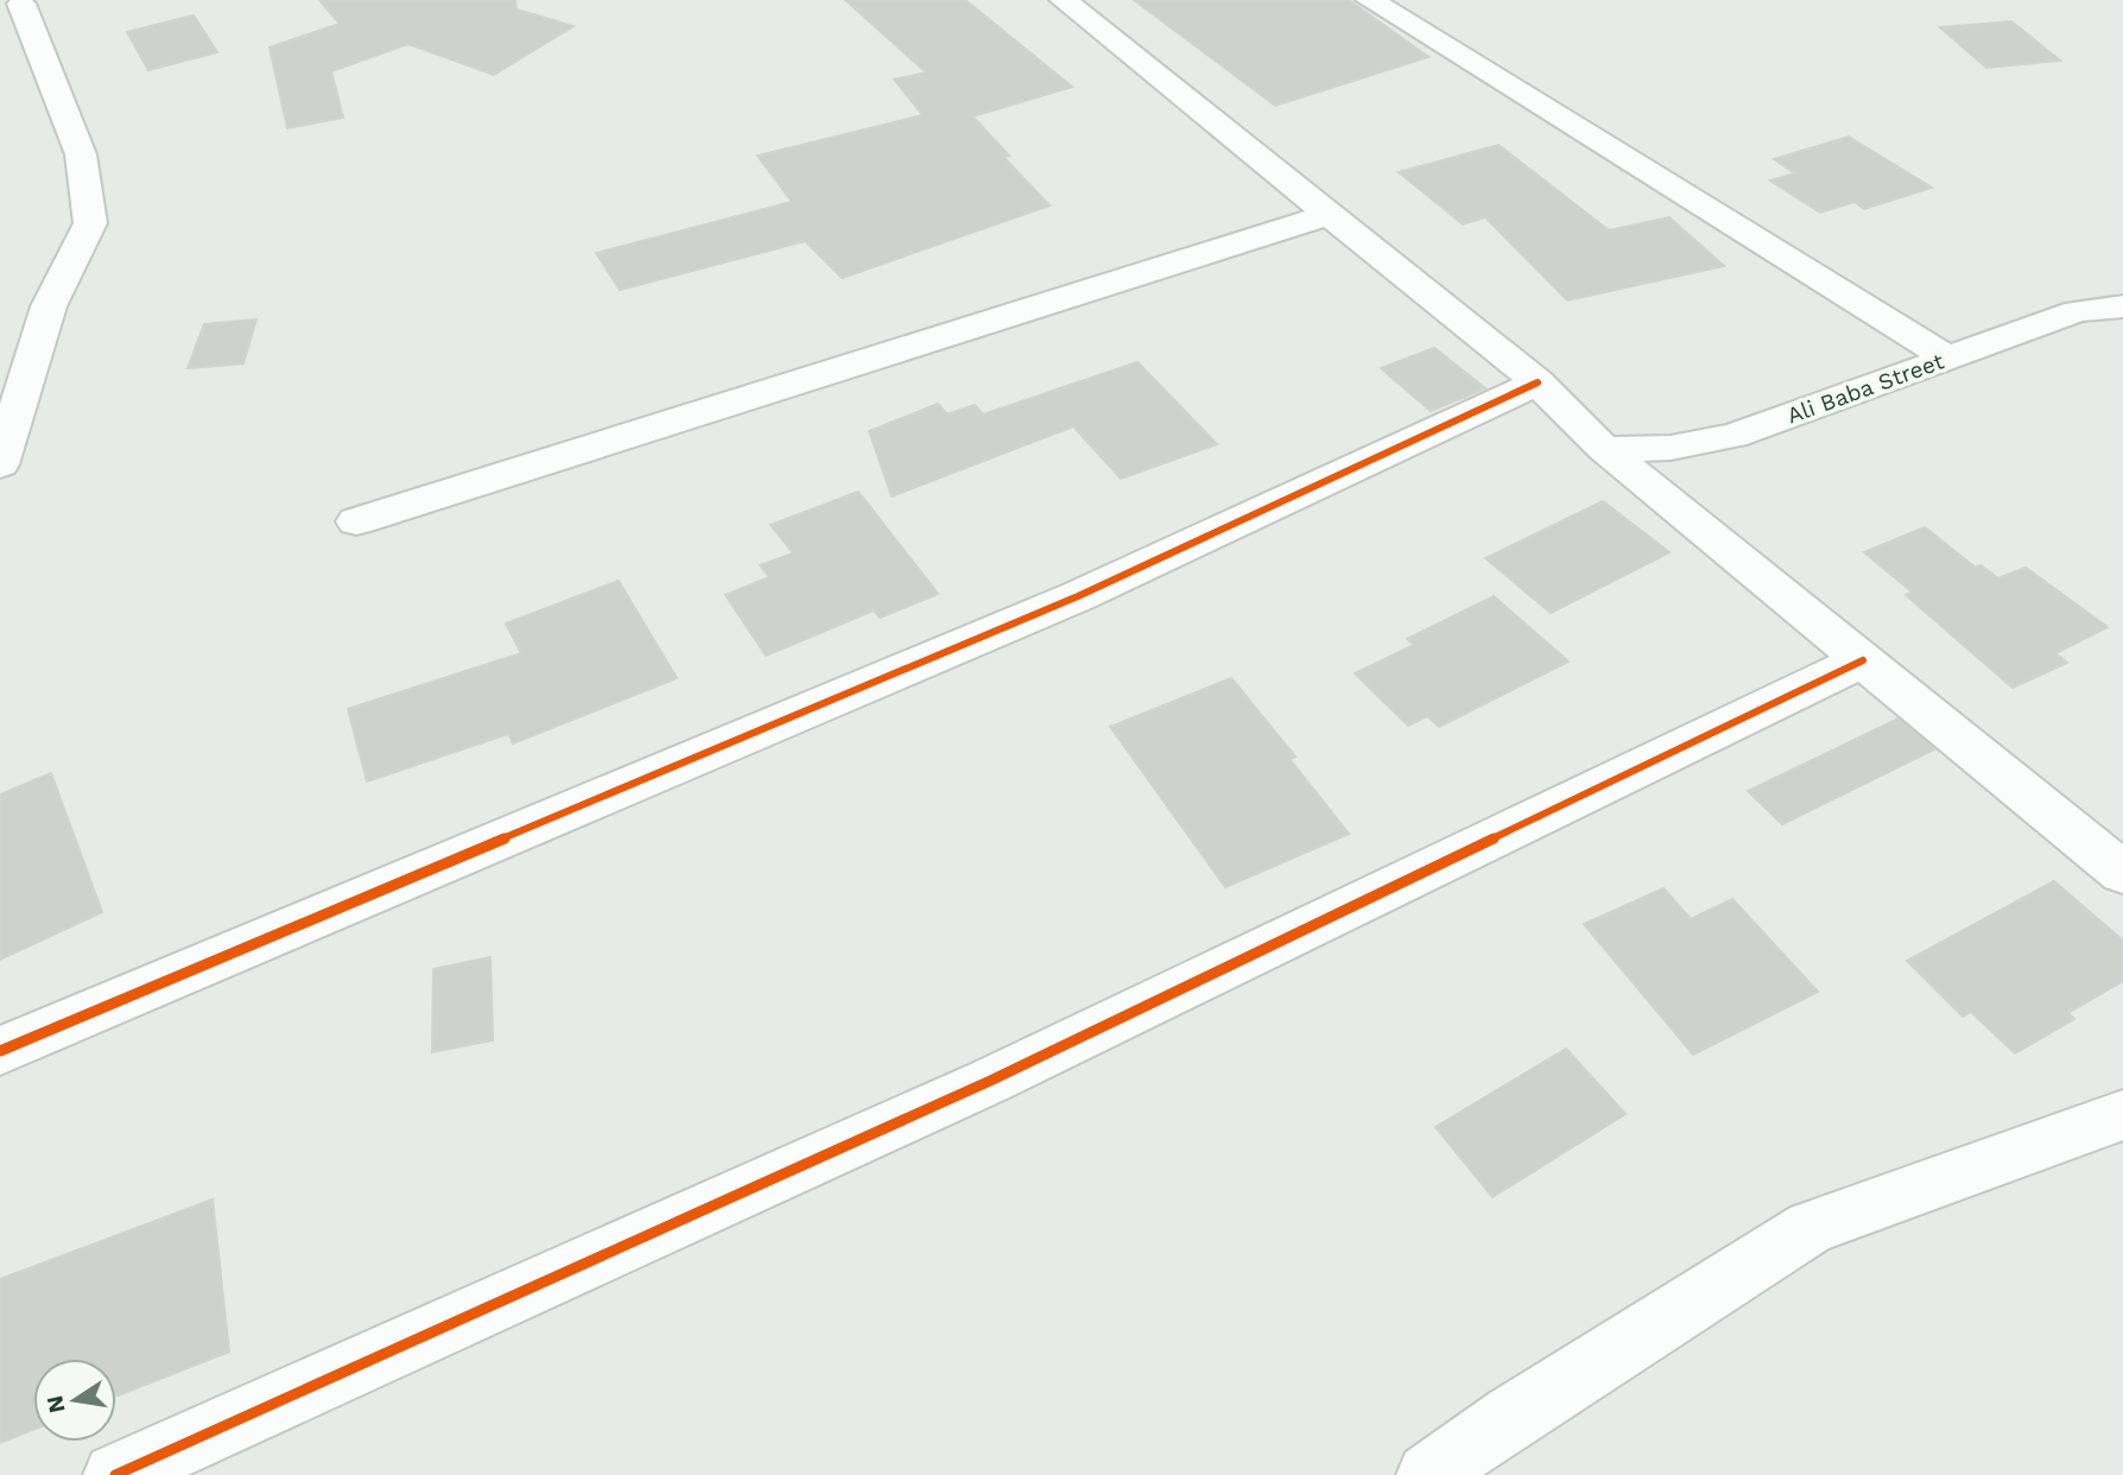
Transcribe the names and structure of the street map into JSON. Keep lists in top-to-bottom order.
{
  "streets": {
    "street": ["Ali Baba Street"]
  },
  "north": "left"
}
